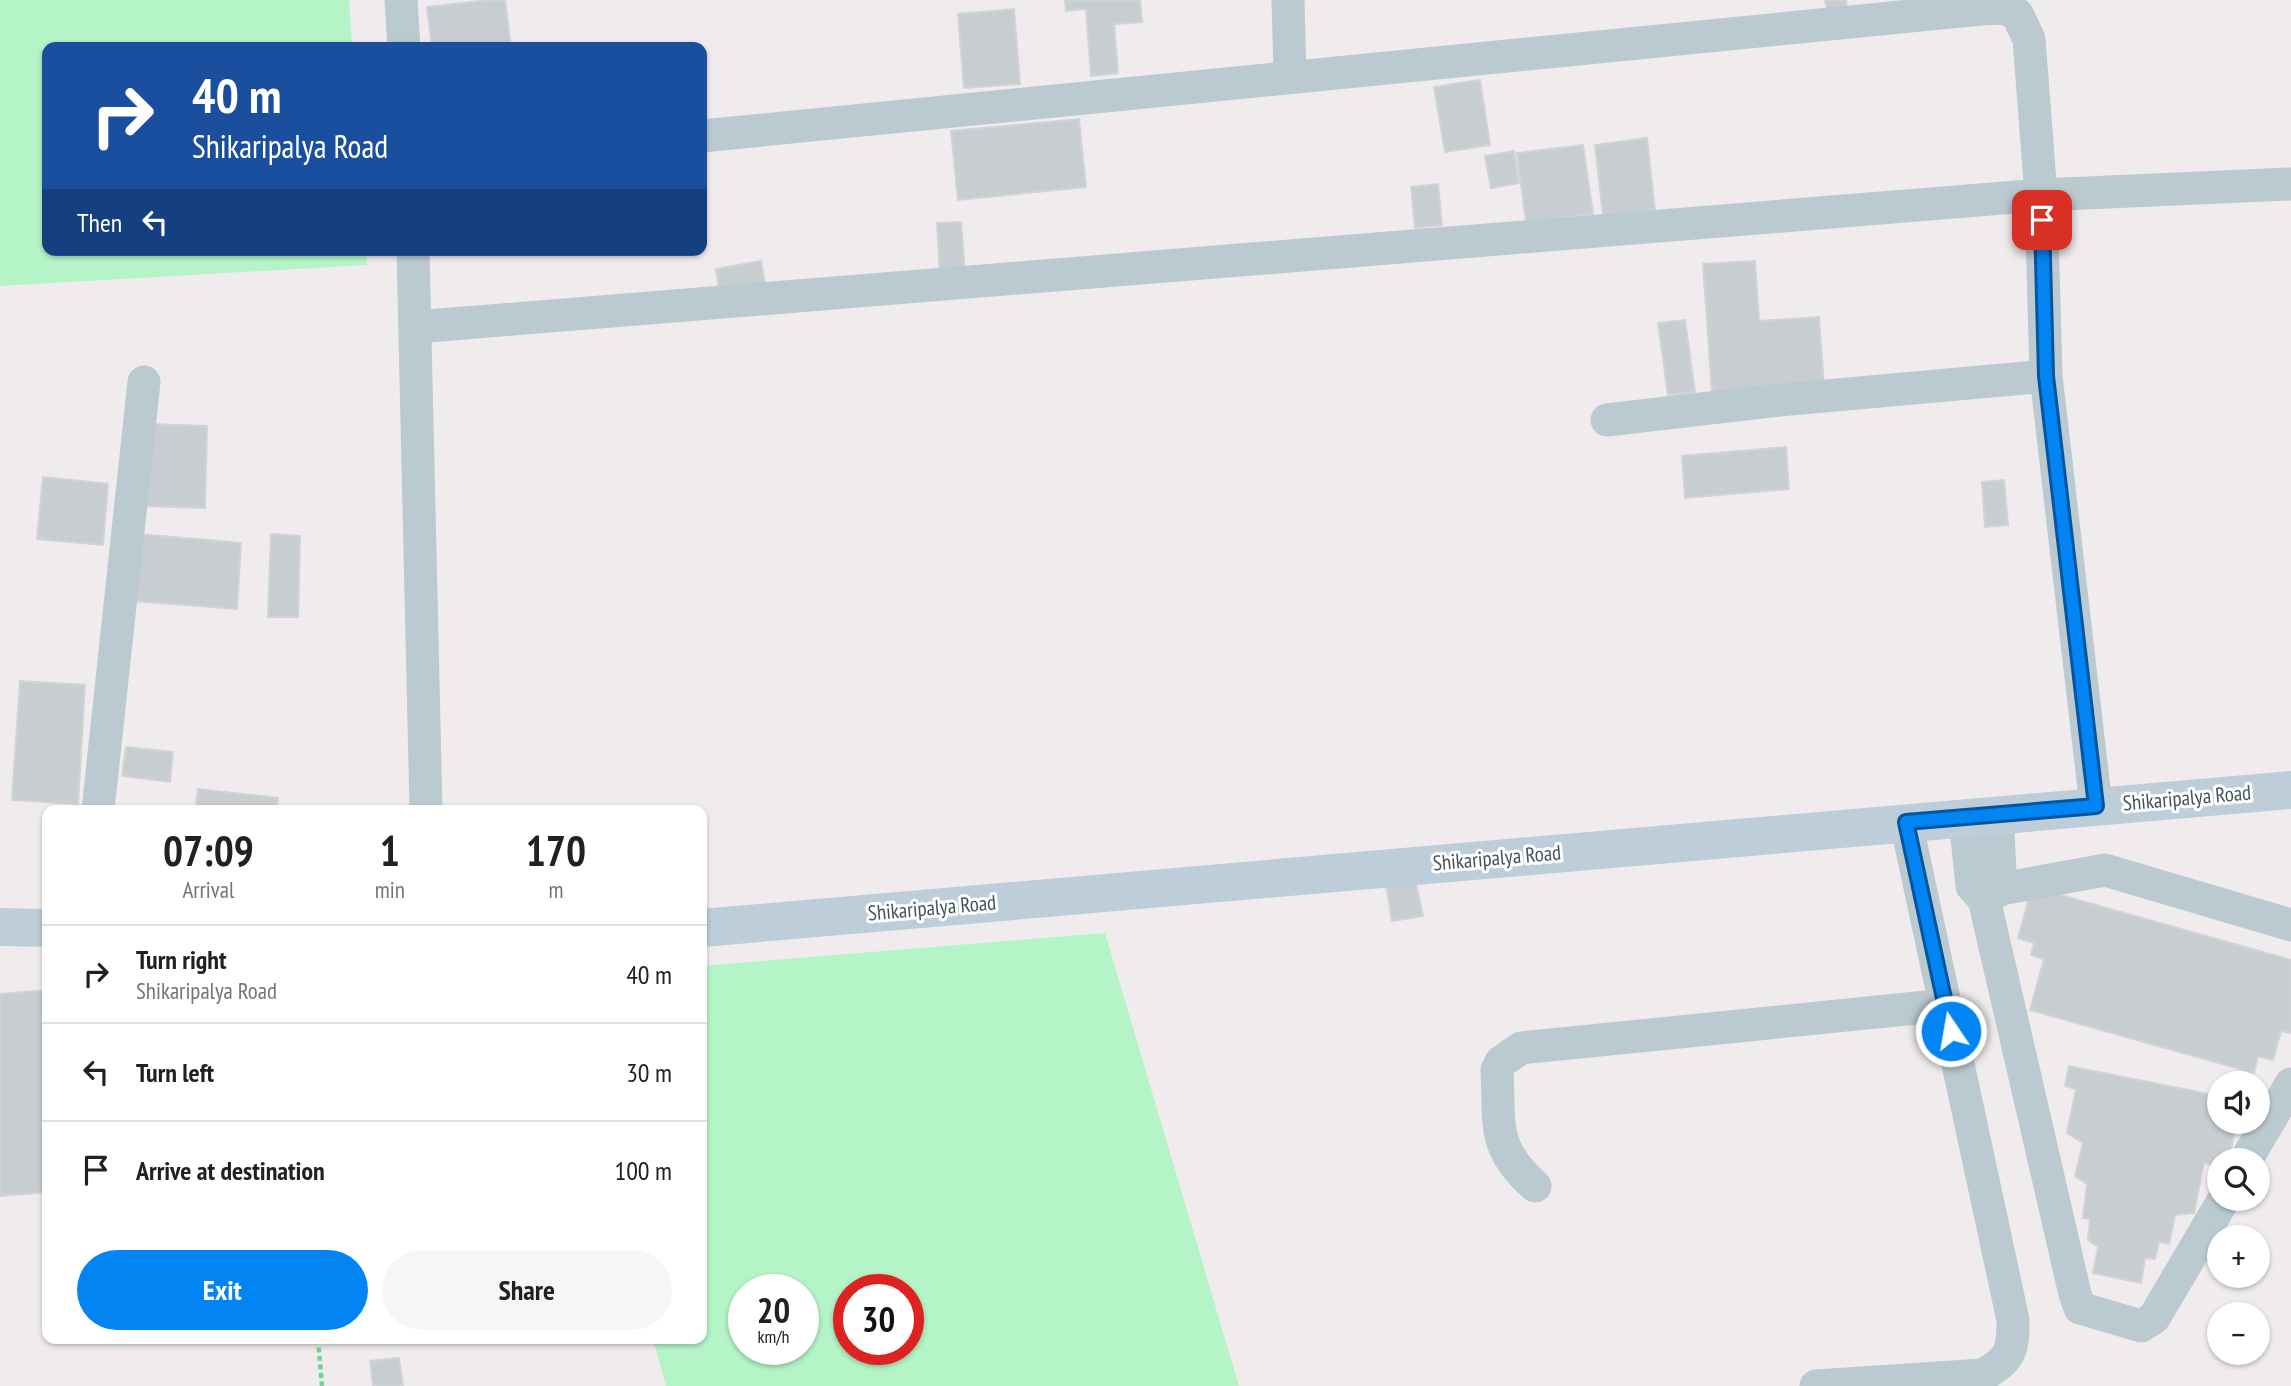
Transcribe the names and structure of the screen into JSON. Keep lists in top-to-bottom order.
{
  "streets": {
    "street": ["Shikaripalya Road"]
  },
  "page": {
    "turn": ["40 m", "Shikaripalya Road"],
    "then": "Then",
    "eta": [
      "07:09",
      "Arrival",
      "1",
      "min",
      "170",
      "m"
    ],
    "list": [
      {
        "name": "Turn right",
        "note": "Shikaripalya Road",
        "value": "40 m"
      },
      {
        "name": "Turn left",
        "value": "30 m"
      },
      {
        "name": "Arrive at destination",
        "value": "100 m"
      }
    ],
    "map_buttons": ["+", "−"],
    "buttons": ["Exit", "Share"],
    "speed": "20 km/h",
    "limit": "30"
  }
}
